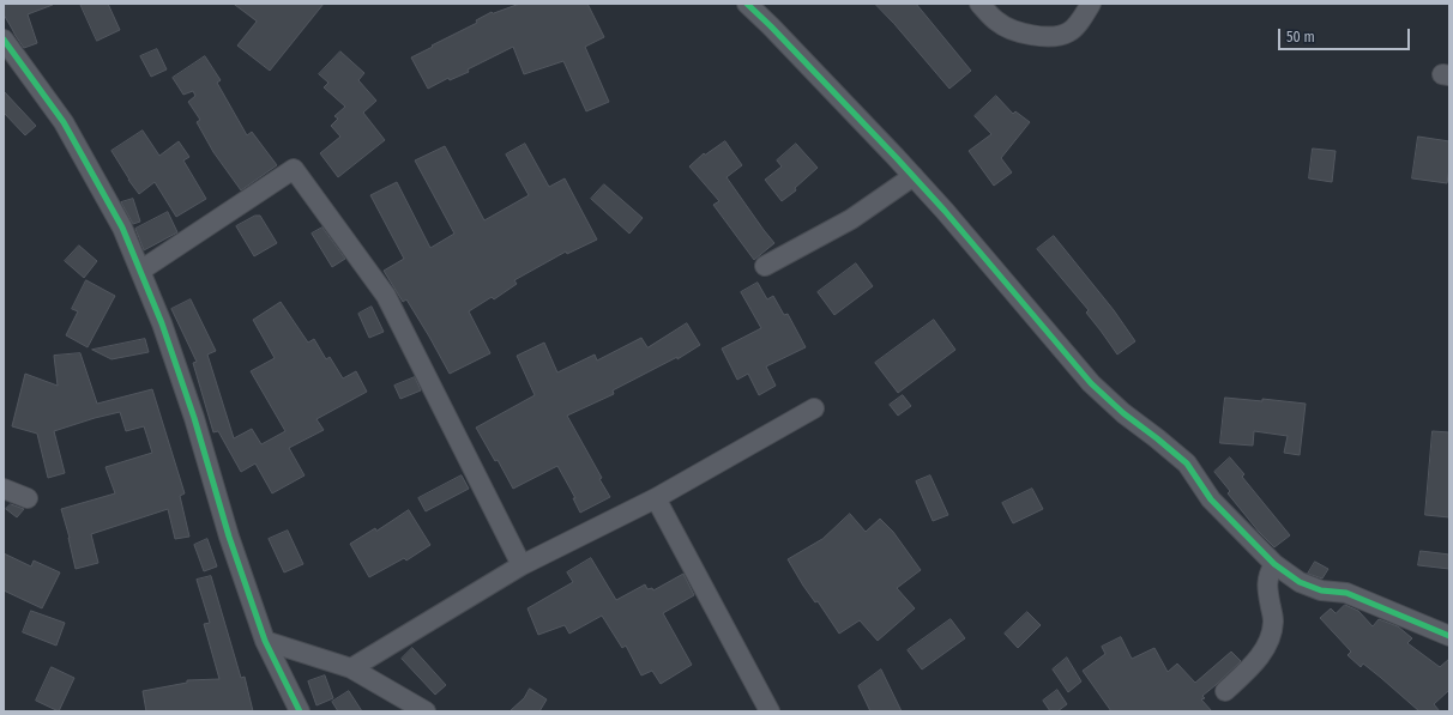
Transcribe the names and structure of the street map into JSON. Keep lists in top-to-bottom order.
{
  "scale_bar": "50 m"
}
